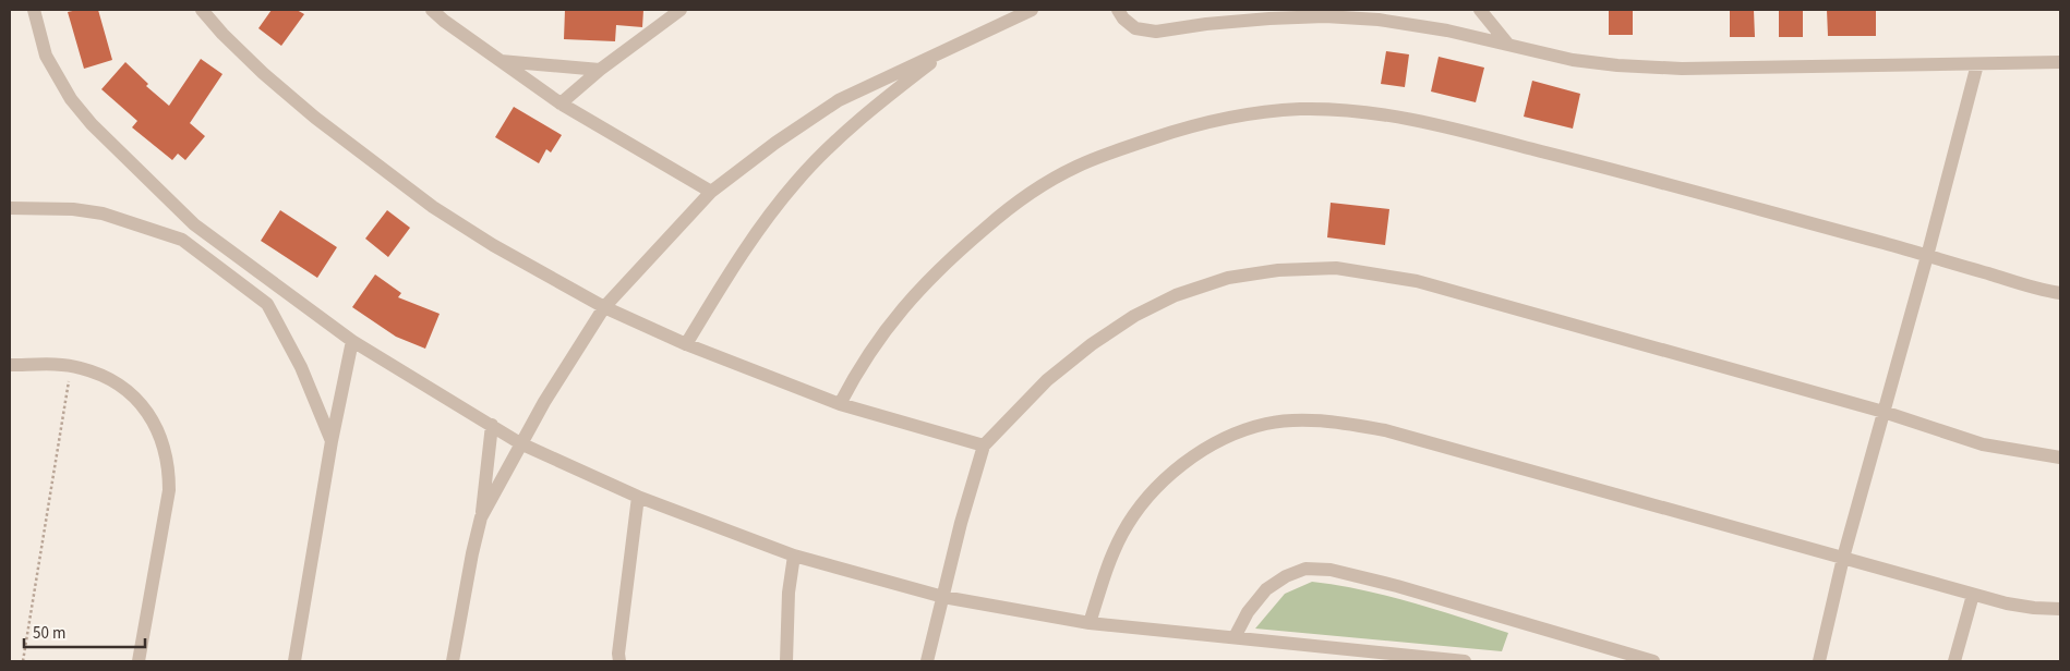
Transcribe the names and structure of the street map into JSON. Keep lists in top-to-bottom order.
{
  "scale_bar": "50 m"
}
